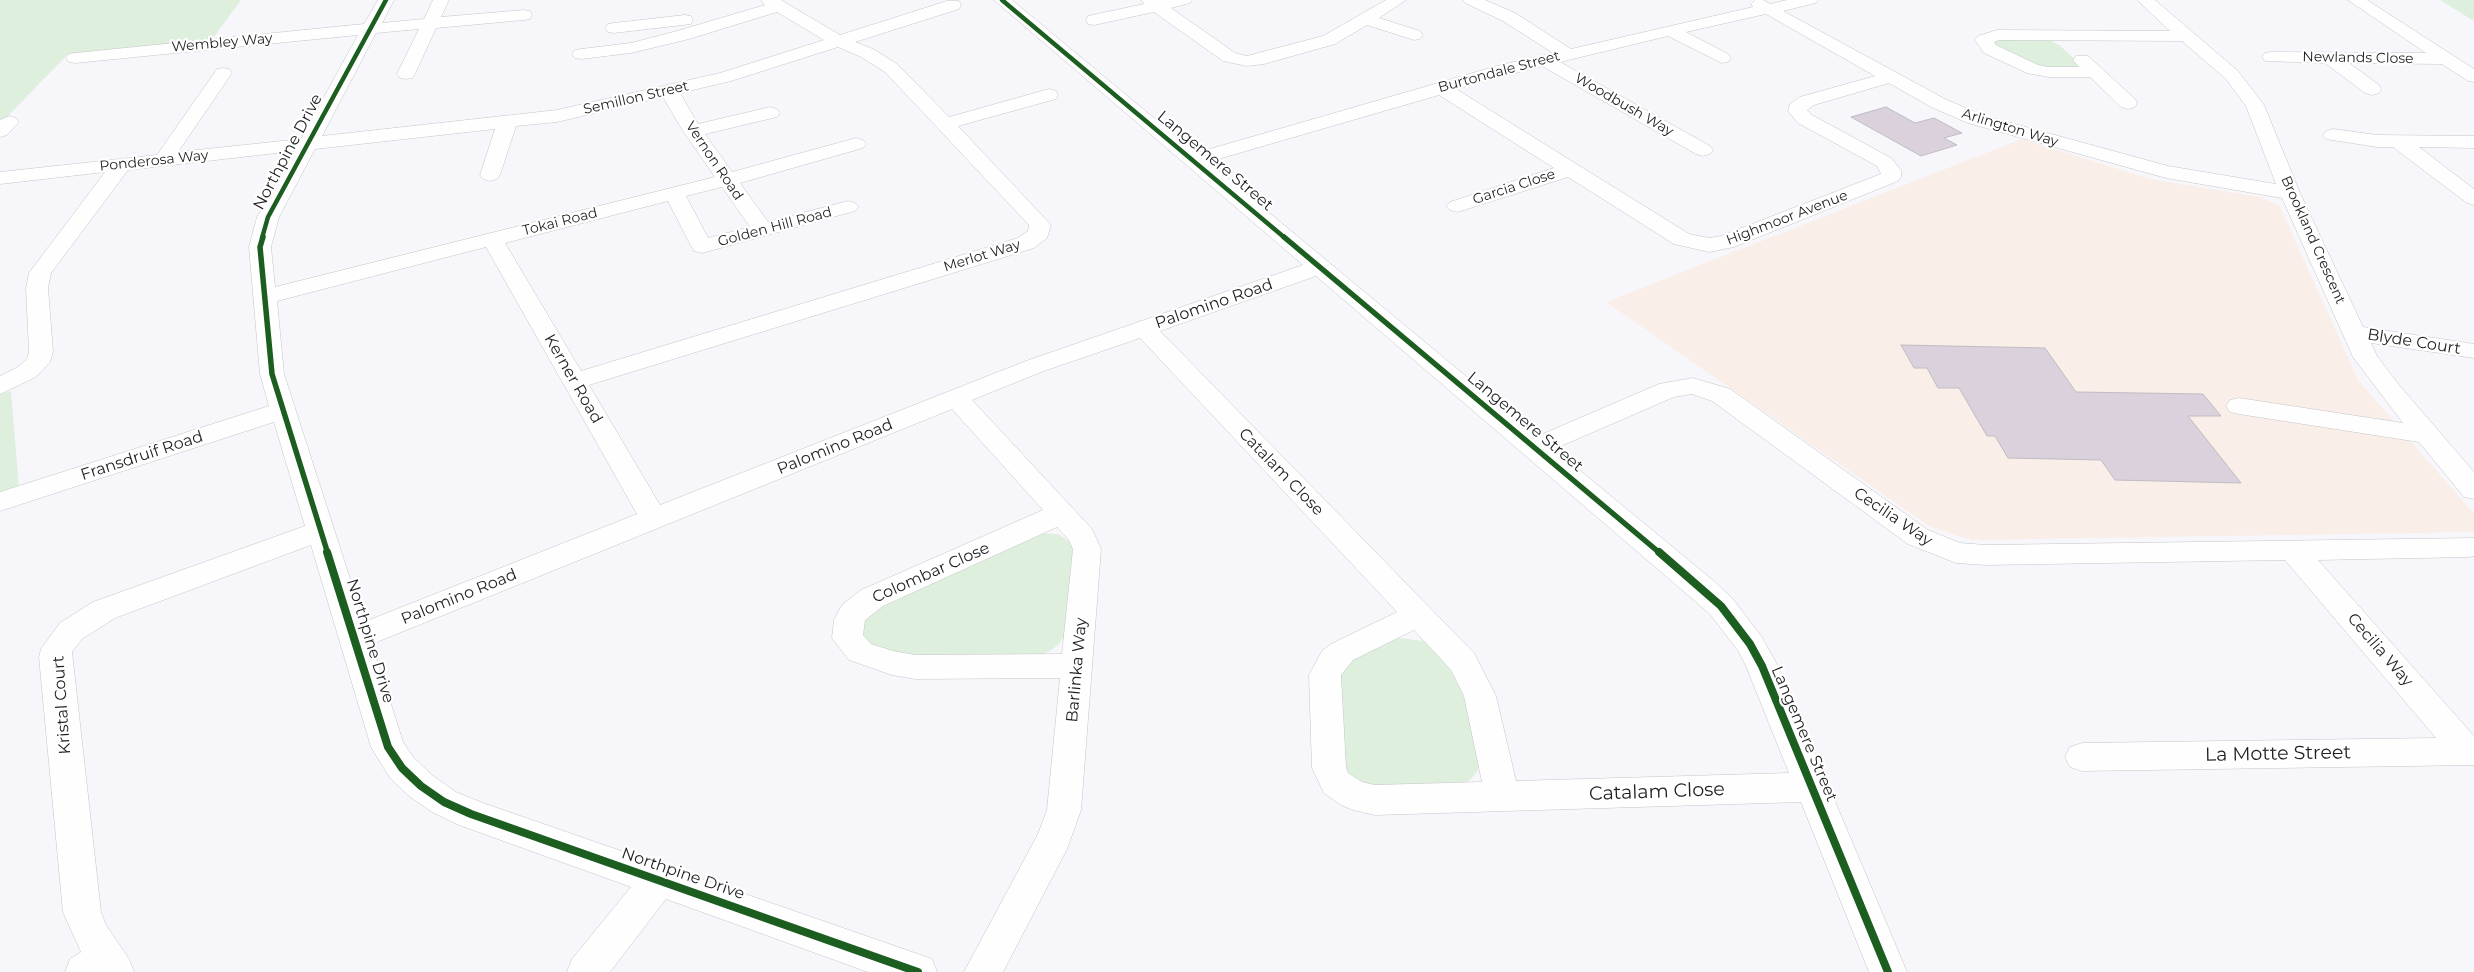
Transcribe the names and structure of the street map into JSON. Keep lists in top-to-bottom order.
{
  "streets": {
    "street": [
      "Wembley Way",
      "Newlands Close",
      "Burtondale Street",
      "Semillon Street",
      "Woodbush Way",
      "Arlington Way",
      "Northpine Drive",
      "Ponderosa Way",
      "Vernon Road",
      "Langemere Street",
      "Garcia Close",
      "Highmoor Avenue",
      "Tokai Road",
      "Golden Hill Road",
      "Brookland Crescent",
      "Merlot Way",
      "Palomino Road",
      "Blyde Court",
      "Kerner Road",
      "Fransdruif Road",
      "Catalam Close",
      "Cecilia Way",
      "Colombar Close",
      "Barlinka Way",
      "Kristal Court",
      "La Motte Street"
    ]
  },
  "crossings": [
    ["Wembley Way", "Northpine Drive"],
    ["Burtondale Street", "Woodbush Way"],
    ["Burtondale Street", "Arlington Way"],
    ["Burtondale Street", "Langemere Street"],
    ["Burtondale Street", "Highmoor Avenue"],
    ["Semillon Street", "Northpine Drive"],
    ["Semillon Street", "Ponderosa Way"],
    ["Semillon Street", "Vernon Road"],
    ["Semillon Street", "Merlot Way"],
    ["Arlington Way", "Highmoor Avenue"],
    ["Arlington Way", "Brookland Crescent"],
    ["Northpine Drive", "Ponderosa Way"],
    ["Northpine Drive", "Tokai Road"],
    ["Northpine Drive", "Palomino Road"],
    ["Northpine Drive", "Fransdruif Road"],
    ["Northpine Drive", "Kristal Court"],
    ["Vernon Road", "Tokai Road"],
    ["Vernon Road", "Golden Hill Road"],
    ["Langemere Street", "Palomino Road"],
    ["Langemere Street", "Catalam Close"],
    ["Langemere Street", "Cecilia Way"],
    ["Garcia Close", "Highmoor Avenue"],
    ["Tokai Road", "Golden Hill Road"],
    ["Tokai Road", "Kerner Road"],
    ["Brookland Crescent", "Blyde Court"],
    ["Merlot Way", "Kerner Road"],
    ["Palomino Road", "Kerner Road"],
    ["Palomino Road", "Catalam Close"],
    ["Palomino Road", "Barlinka Way"],
    ["Cecilia Way", "La Motte Street"],
    ["Colombar Close", "Barlinka Way"]
  ]
}
